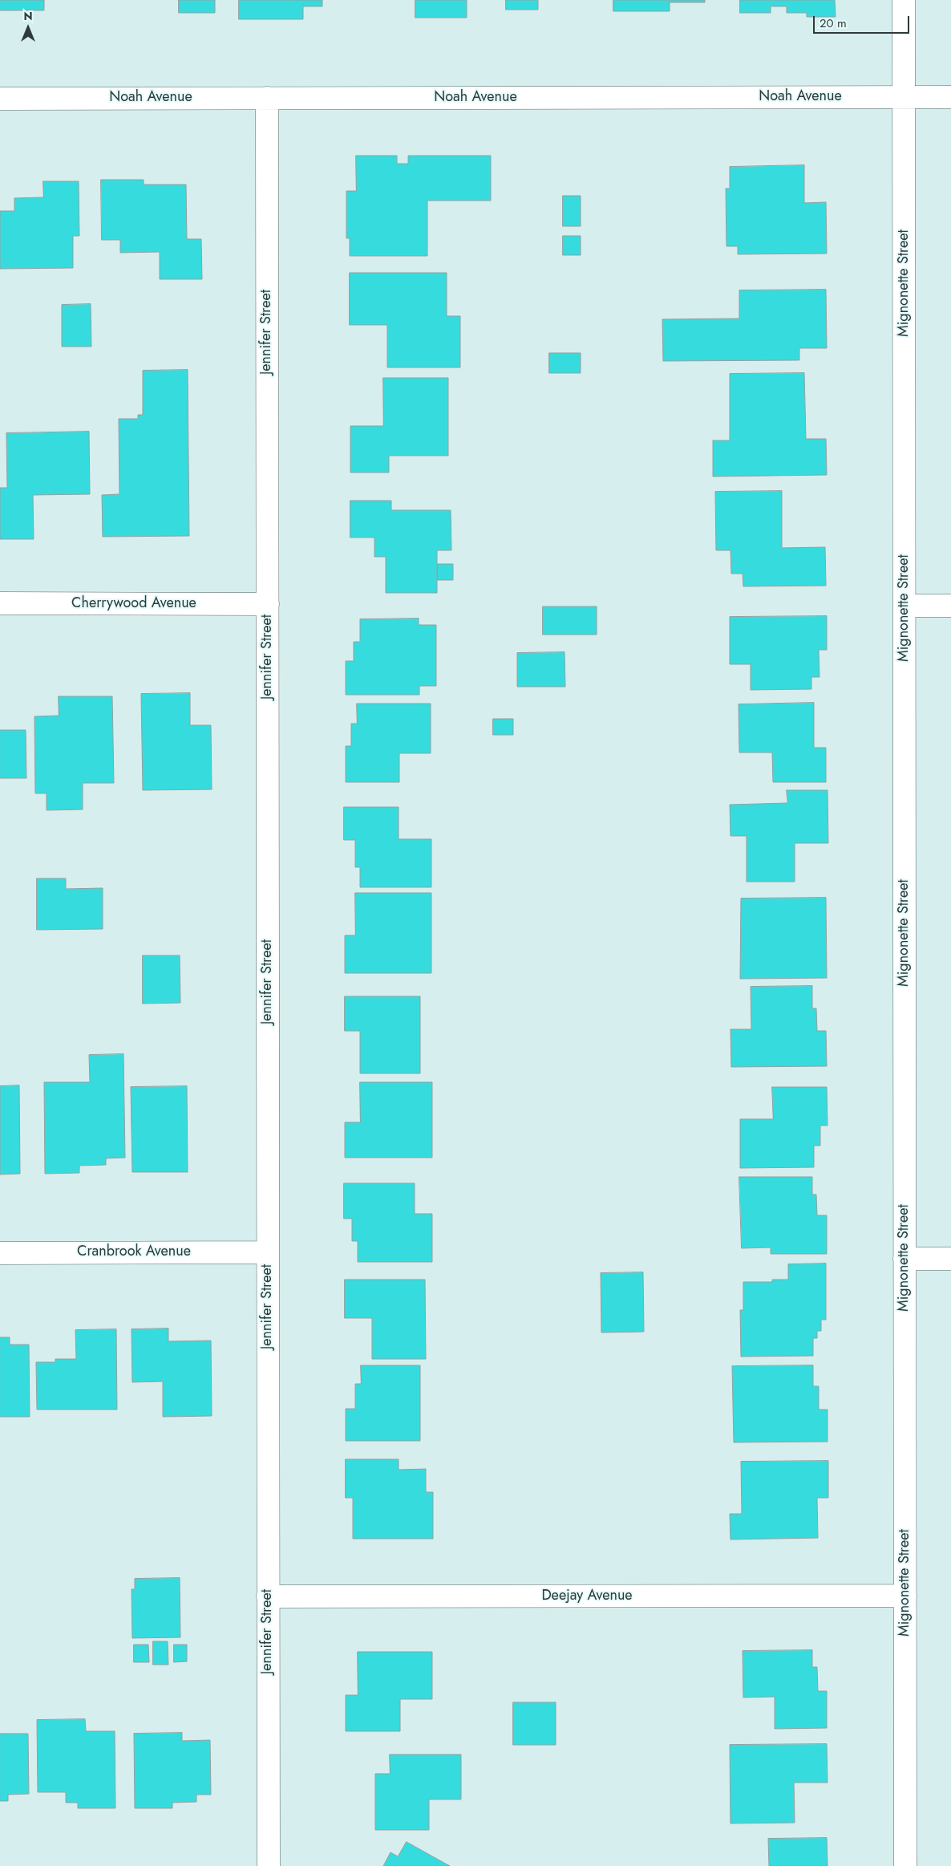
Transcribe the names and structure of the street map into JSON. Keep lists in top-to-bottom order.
{
  "streets": {
    "street": [
      "Noah Avenue",
      "Mignonette Street",
      "Jennifer Street",
      "Cherrywood Avenue",
      "Cranbrook Avenue",
      "Deejay Avenue"
    ]
  },
  "crossings": [
    ["Noah Avenue", "Mignonette Street"],
    ["Noah Avenue", "Jennifer Street"],
    ["Mignonette Street", "Deejay Avenue"],
    ["Jennifer Street", "Cherrywood Avenue"],
    ["Jennifer Street", "Cranbrook Avenue"],
    ["Jennifer Street", "Deejay Avenue"]
  ],
  "scale_bar": "20 m",
  "north": "top"
}
